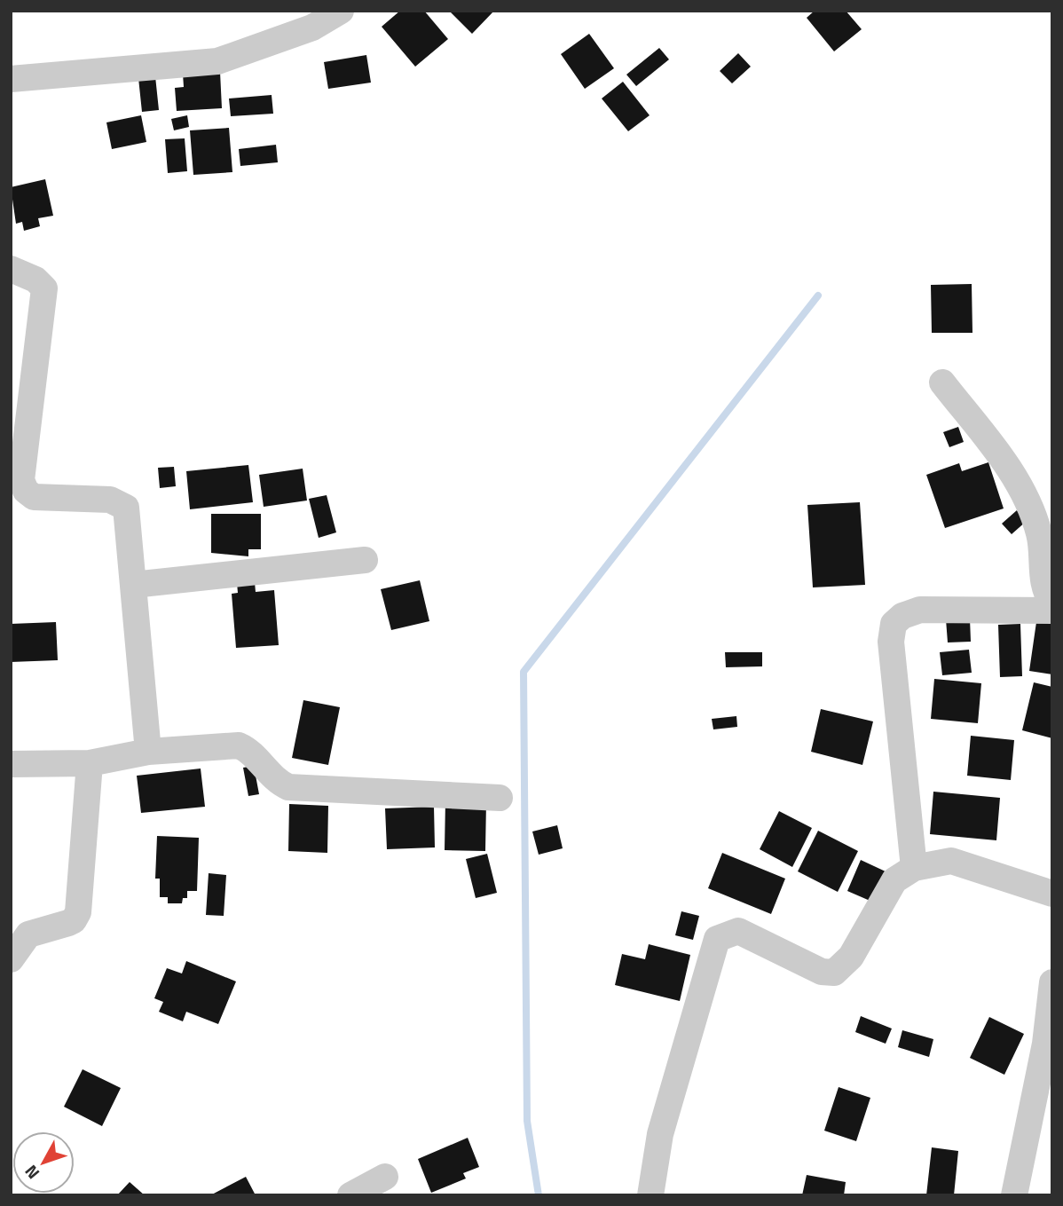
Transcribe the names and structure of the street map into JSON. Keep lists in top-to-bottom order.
{
  "north": "bottom left"
}
